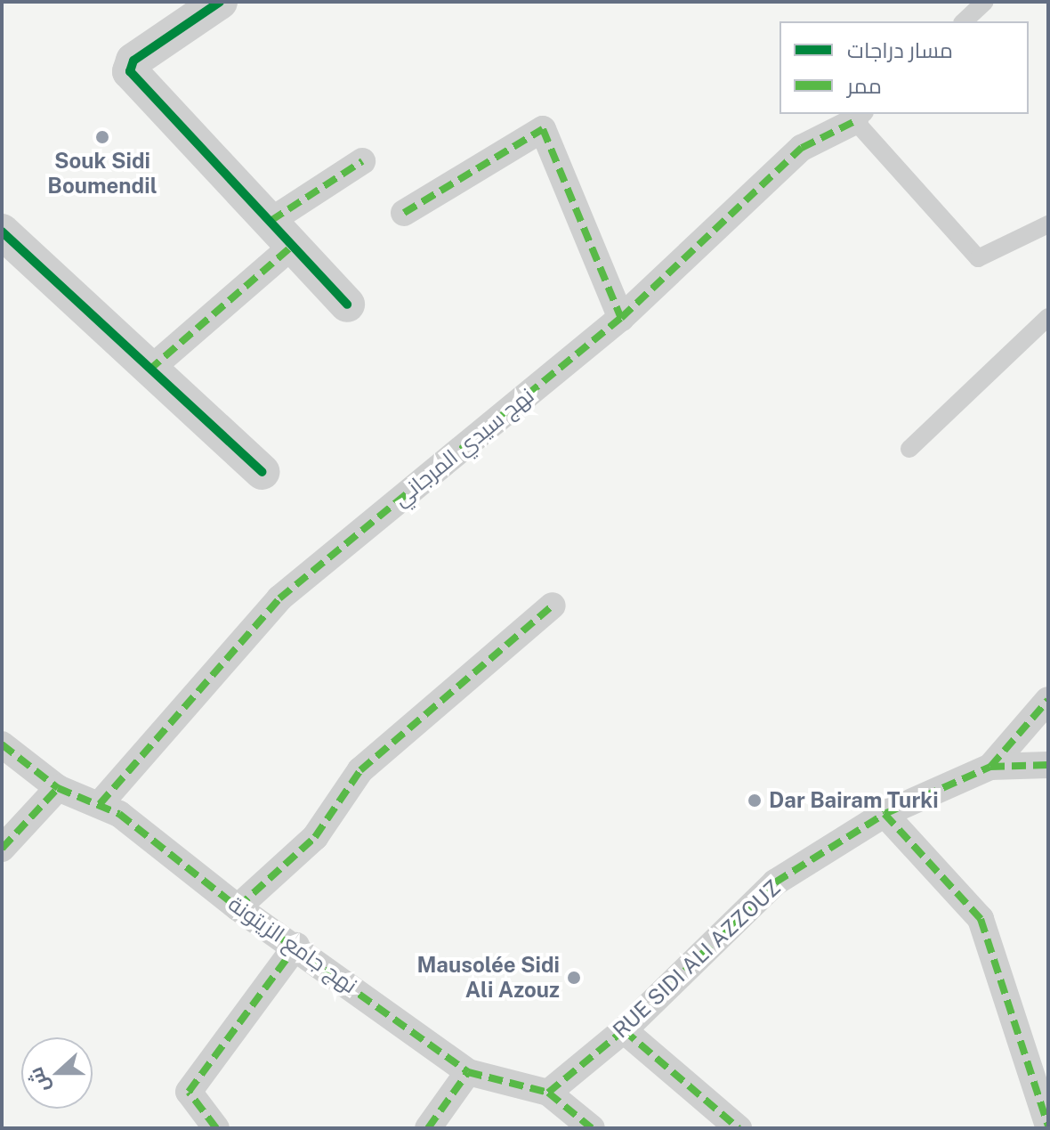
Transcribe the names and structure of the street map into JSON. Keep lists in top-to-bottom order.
{
  "streets": {
    "street": ["نهج سيدي المرجاني", "نهج جامع الزيتونة", "RUE SIDI ALI AZZOUZ"]
  },
  "crossings": [
    ["نهج سيدي المرجاني", "نهج جامع الزيتونة"],
    ["نهج جامع الزيتونة", "RUE SIDI ALI AZZOUZ"]
  ],
  "places": ["Souk Sidi Boumendil", "Dar Bairam Turki", "Mausolée Sidi Ali Azouz"],
  "legend": ["مسار دراجات", "ممر"],
  "north": "left"
}
